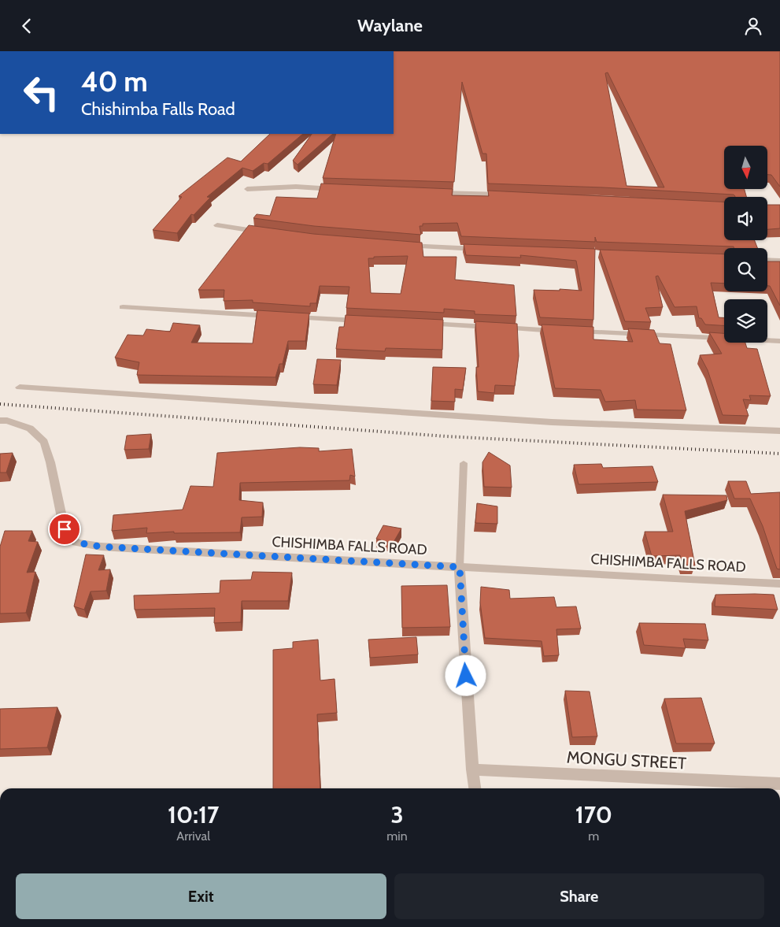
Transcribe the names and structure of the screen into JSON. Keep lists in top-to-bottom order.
{
  "streets": {
    "street": ["CHISHIMBA FALLS ROAD", "MONGU STREET"]
  },
  "north": "bottom",
  "page": {
    "header": "Waylane",
    "turn": ["40 m", "Chishimba Falls Road"],
    "eta": [
      "10:17",
      "Arrival",
      "3",
      "min",
      "170",
      "m"
    ],
    "buttons": ["Exit", "Share"]
  }
}
